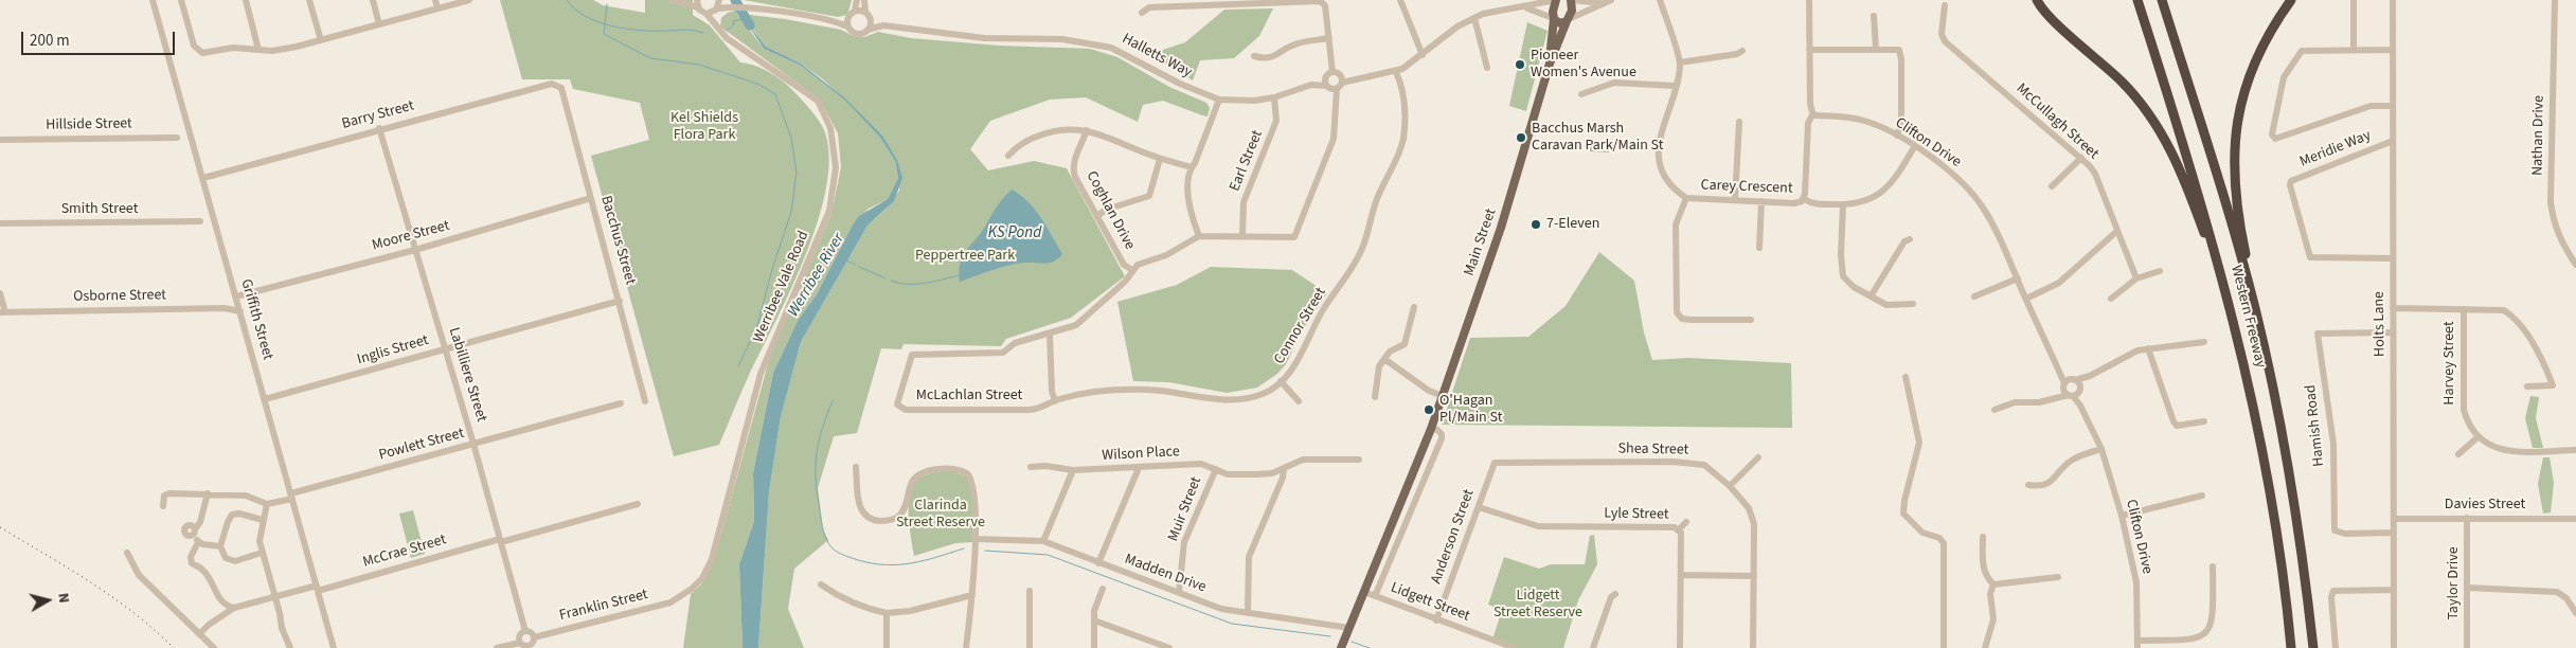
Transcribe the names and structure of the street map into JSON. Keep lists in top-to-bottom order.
{
  "streets": {
    "highway": ["Western Freeway"],
    "main road": ["Main Street"],
    "street": [
      "Halletts Way",
      "Barry Street",
      "McCullagh Street",
      "Hillside Street",
      "Nathan Drive",
      "Clifton Drive",
      "Meridie Way",
      "Earl Street",
      "Carey Crescent",
      "Smith Street",
      "Coghlan Drive",
      "Moore Street",
      "Bacchus Street",
      "Werribee Vale Road",
      "Osborne Street",
      "Griffith Street",
      "Holts Lane",
      "Connor Street",
      "Inglis Street",
      "Harvey Street",
      "Labilliere Street",
      "McLachlan Street",
      "Hamish Road",
      "Powlett Street",
      "Shea Street",
      "Wilson Place",
      "Davies Street",
      "Muir Street",
      "Lyle Street",
      "Anderson Street",
      "McCrae Street",
      "Madden Drive",
      "Taylor Drive",
      "Lidgett Street",
      "Franklin Street"
    ]
  },
  "crossings": [
    ["Halletts Way", "Earl Street"],
    ["Barry Street", "Bacchus Street"],
    ["Barry Street", "Griffith Street"],
    ["Barry Street", "Labilliere Street"],
    ["Clifton Drive", "Carey Crescent"],
    ["Meridie Way", "Holts Lane"],
    ["Coghlan Drive", "McLachlan Street"],
    ["Moore Street", "Bacchus Street"],
    ["Moore Street", "Griffith Street"],
    ["Moore Street", "Labilliere Street"],
    ["Bacchus Street", "Inglis Street"],
    ["Main Street", "Madden Drive"],
    ["Main Street", "Lidgett Street"],
    ["Werribee Vale Road", "Franklin Street"],
    ["Osborne Street", "Griffith Street"],
    ["Griffith Street", "Inglis Street"],
    ["Griffith Street", "Powlett Street"],
    ["Griffith Street", "McCrae Street"],
    ["Holts Lane", "Hamish Road"],
    ["Holts Lane", "Davies Street"],
    ["Connor Street", "McLachlan Street"],
    ["Inglis Street", "Labilliere Street"],
    ["Labilliere Street", "Powlett Street"],
    ["Labilliere Street", "McCrae Street"],
    ["Labilliere Street", "Franklin Street"],
    ["Shea Street", "Anderson Street"],
    ["Wilson Place", "Muir Street"],
    ["Davies Street", "Taylor Drive"],
    ["Muir Street", "Madden Drive"],
    ["Lyle Street", "Anderson Street"],
    ["Anderson Street", "Lidgett Street"]
  ],
  "water": ["KS Pond", "Werribee River"],
  "parks": [
    "Kel Shields Flora Park",
    "Peppertree Park",
    "Clarinda Street Reserve",
    "Lidgett Street Reserve"
  ],
  "places": [
    "Pioneer Women's Avenue",
    "Bacchus Marsh Caravan Park/Main St",
    "7-Eleven",
    "O'Hagan Pl/Main St"
  ],
  "scale_bar": "200 m",
  "north": "right"
}
